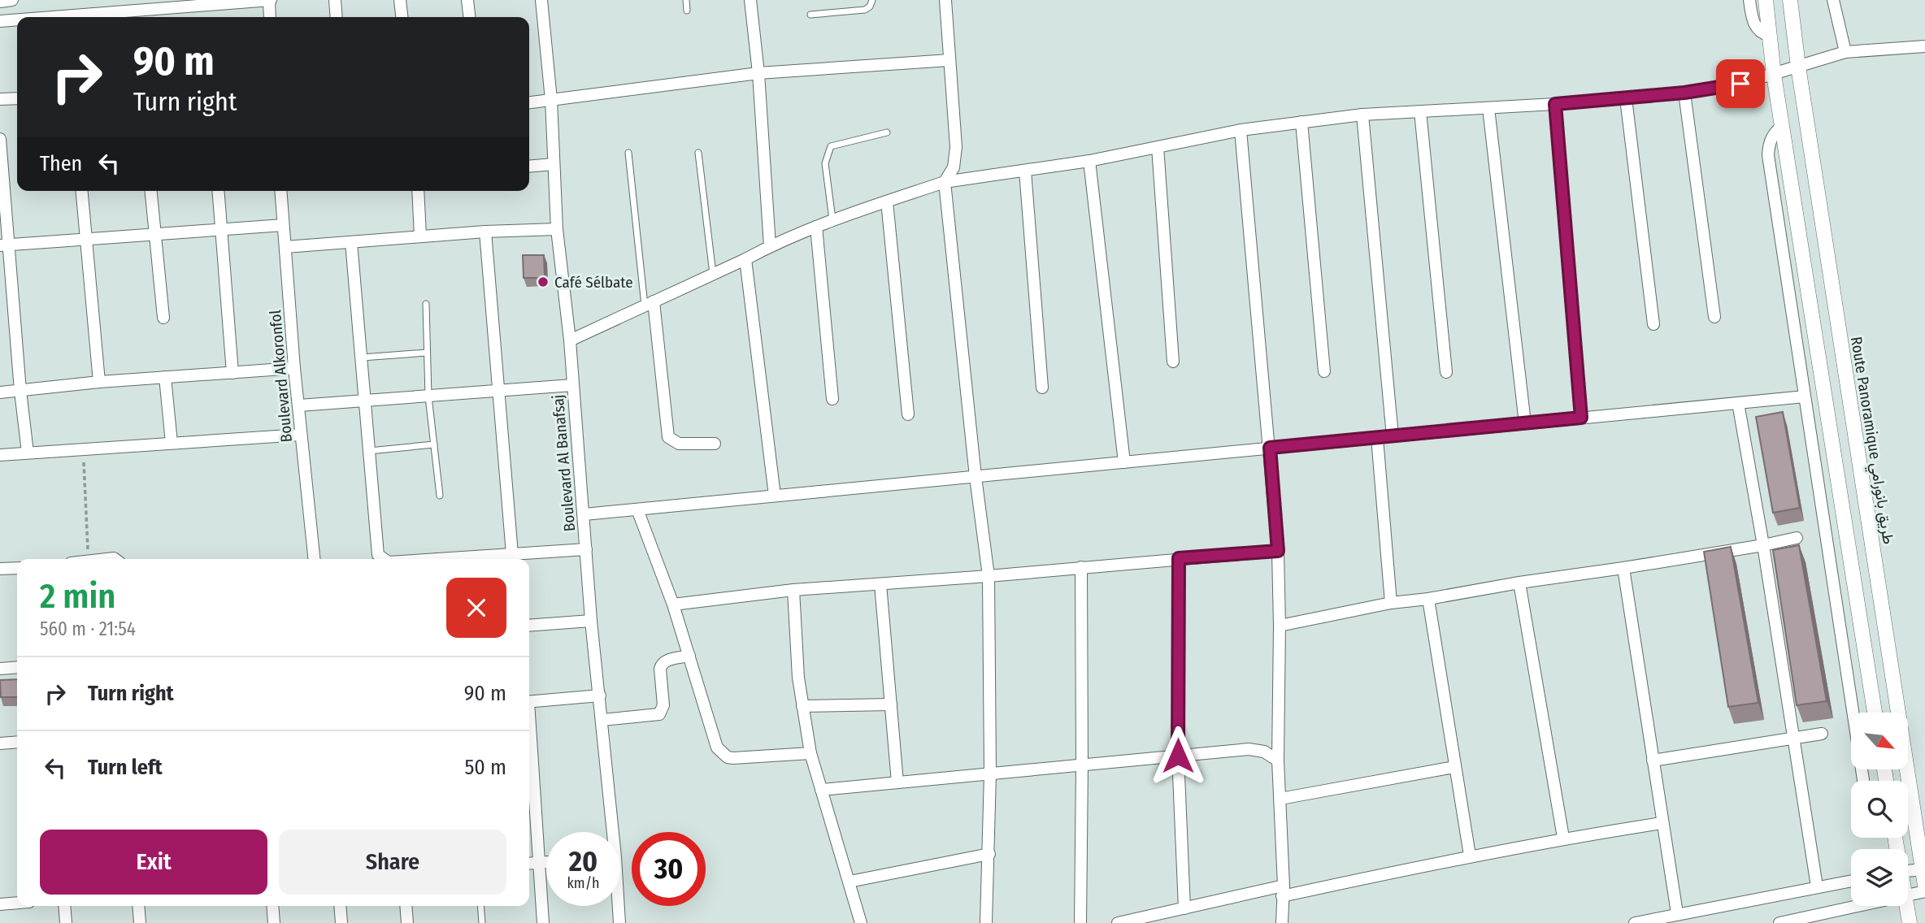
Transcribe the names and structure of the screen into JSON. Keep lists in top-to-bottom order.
{
  "streets": {
    "street": ["Boulevard Alkoronfol", "Route Panoramique طريق بانورامي", "Boulevard Al Banafsaj"]
  },
  "places": ["Café Sélbate"],
  "north": "bottom right",
  "page": {
    "turn": ["90 m", "Turn right"],
    "then": "Then",
    "heading": ["2 min", "560 m · 21:54"],
    "list": [
      {
        "name": "Turn right",
        "value": "90 m"
      },
      {
        "name": "Turn left",
        "value": "50 m"
      }
    ],
    "buttons": ["Exit", "Share"],
    "speed": "20 km/h",
    "limit": "30"
  }
}
